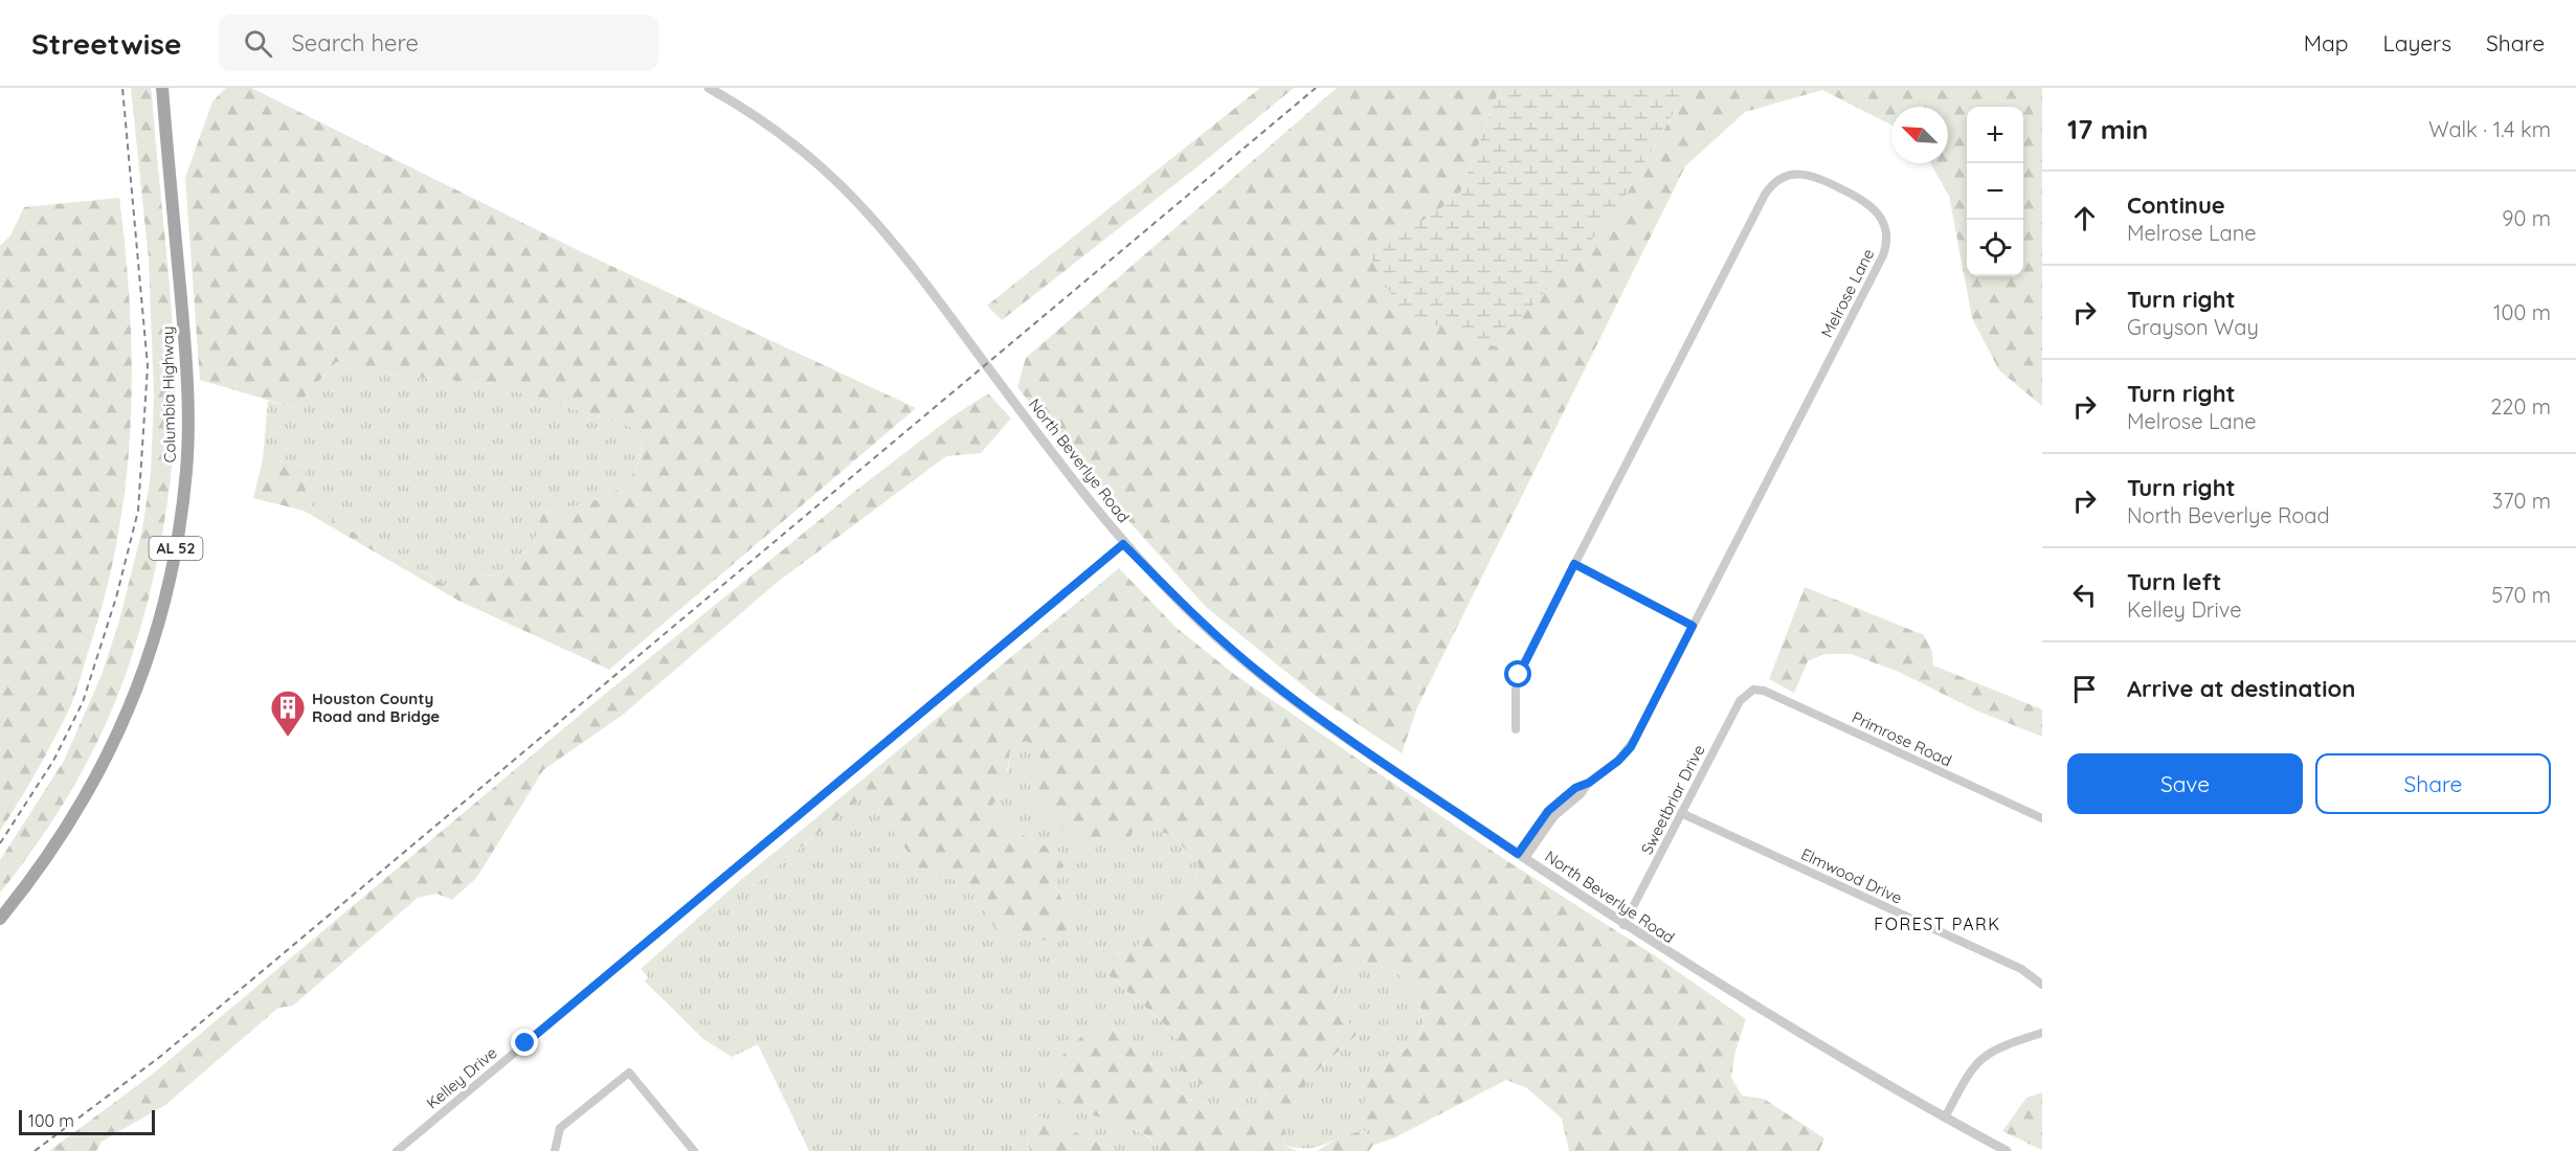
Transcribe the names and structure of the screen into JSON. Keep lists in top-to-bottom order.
{
  "streets": {
    "main road": ["Columbia Highway", "AL 52"],
    "street": [
      "Melrose Lane",
      "North Beverlye Road",
      "Primrose Road",
      "Sweetbriar Drive",
      "Elmwood Drive",
      "Kelley Drive"
    ]
  },
  "crossings": [
    ["Melrose Lane", "North Beverlye Road"],
    ["North Beverlye Road", "Sweetbriar Drive"],
    ["North Beverlye Road", "Kelley Drive"],
    ["Primrose Road", "Sweetbriar Drive"],
    ["Sweetbriar Drive", "Elmwood Drive"]
  ],
  "districts": ["FOREST PARK"],
  "places": {
    "building": ["Houston County Road and Bridge"]
  },
  "scale_bar": "100 m",
  "north": "top left",
  "page": {
    "header": "Streetwise",
    "search": "Search here",
    "nav": ["Map", "Layers", "Share"],
    "heading": ["17 min", "Walk · 1.4 km"],
    "map_buttons": ["+", "−"],
    "list": [
      ["Continue", "Melrose Lane", "90 m"],
      ["Turn right", "Grayson Way", "100 m"],
      ["Turn right", "Melrose Lane", "220 m"],
      ["Turn right", "North Beverlye Road", "370 m"],
      ["Turn left", "Kelley Drive", "570 m"],
      "Arrive at destination"
    ],
    "buttons": ["Save", "Share"],
    "scale": "100 m"
  }
}
